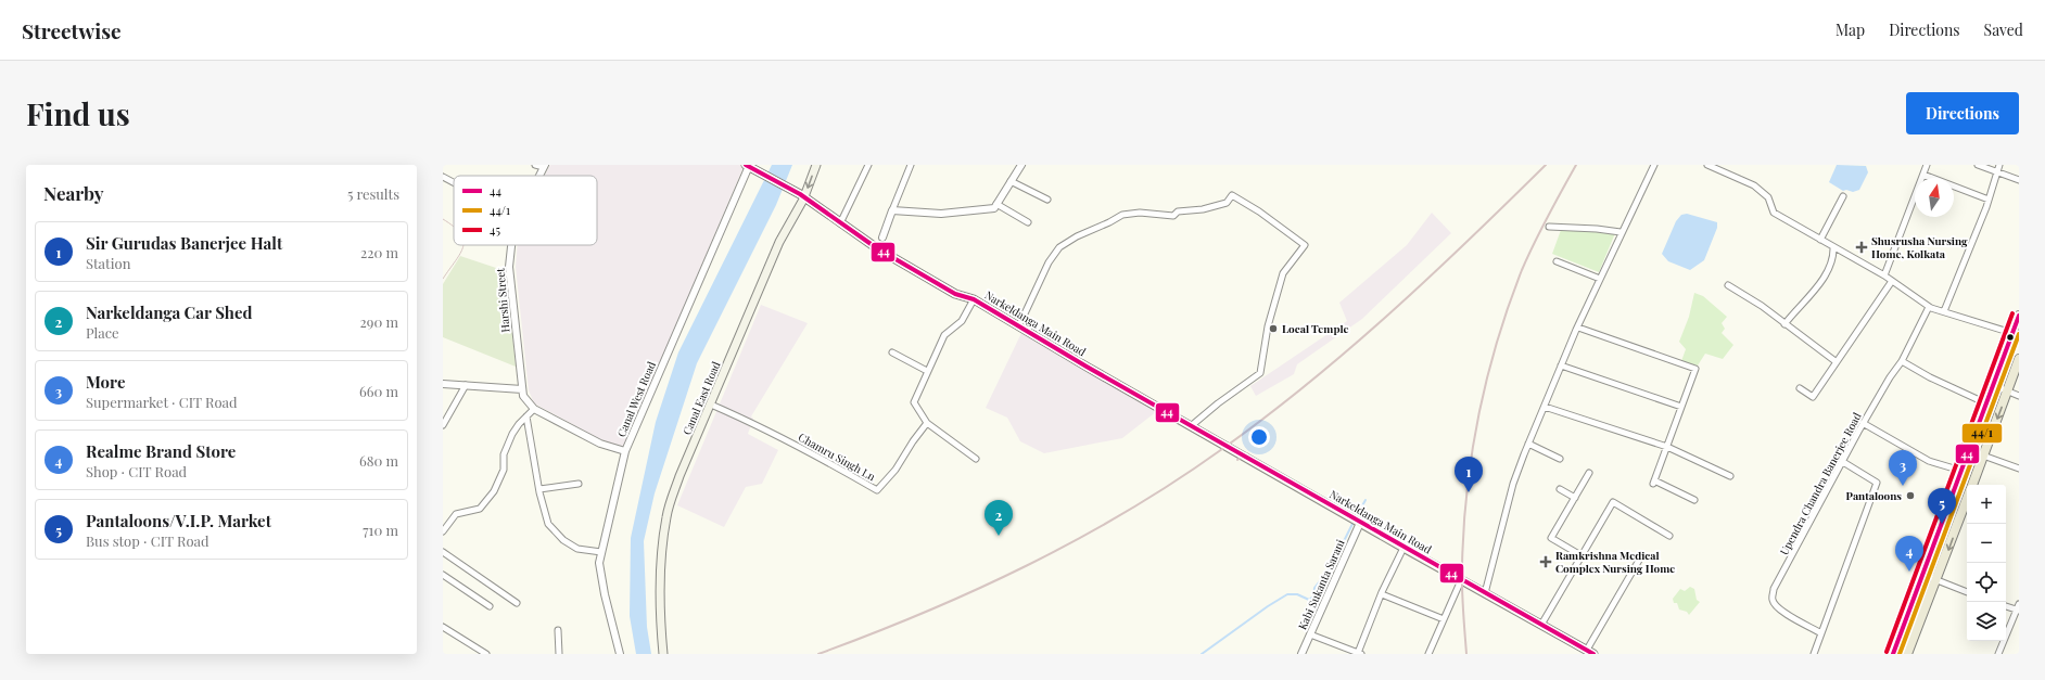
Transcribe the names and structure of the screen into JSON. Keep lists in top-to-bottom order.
{
  "streets": {
    "main road": ["Narkeldanga Main Road", "Canal East Road"],
    "street": [
      "Harshi Street",
      "Canal West Road",
      "Chamru Singh Ln",
      "Upendra Chandra Banerjee Road",
      "Kabi Sukanta Sarani"
    ]
  },
  "crossings": [
    ["Narkeldanga Main Road", "Canal East Road"],
    ["Narkeldanga Main Road", "Canal West Road"],
    ["Narkeldanga Main Road", "Kabi Sukanta Sarani"],
    ["Canal East Road", "Chamru Singh Ln"]
  ],
  "places": {
    "health": ["Shusrusha Nursing Home, Kolkata", "Ramkrishna Medical Complex Nursing Home"],
    "other": ["Local Temple", "Pantaloons"]
  },
  "lines": ["transit line 44", "transit line 45", "transit line 44/1"],
  "legend": ["44", "44/1", "45"],
  "north": "top",
  "page": {
    "header": "Streetwise",
    "nav": ["Map", "Directions", "Saved"],
    "buttons": "Directions",
    "title": "Find us",
    "heading": ["Nearby", "5 results"],
    "list": [
      {
        "mark": "1",
        "name": "Sir Gurudas Banerjee Halt",
        "note": "Station",
        "value": "220 m"
      },
      {
        "mark": "2",
        "name": "Narkeldanga Car Shed",
        "note": "Place",
        "value": "290 m"
      },
      {
        "mark": "3",
        "name": "More",
        "note": "Supermarket · CIT Road",
        "value": "660 m"
      },
      {
        "mark": "4",
        "name": "Realme Brand Store",
        "note": "Shop · CIT Road",
        "value": "680 m"
      },
      {
        "mark": "5",
        "name": "Pantaloons/V.I.P. Market",
        "note": "Bus stop · CIT Road",
        "value": "710 m"
      }
    ],
    "pins": [
      "3",
      "1",
      "5",
      "2",
      "4"
    ],
    "map_buttons": ["+", "−"]
  }
}
